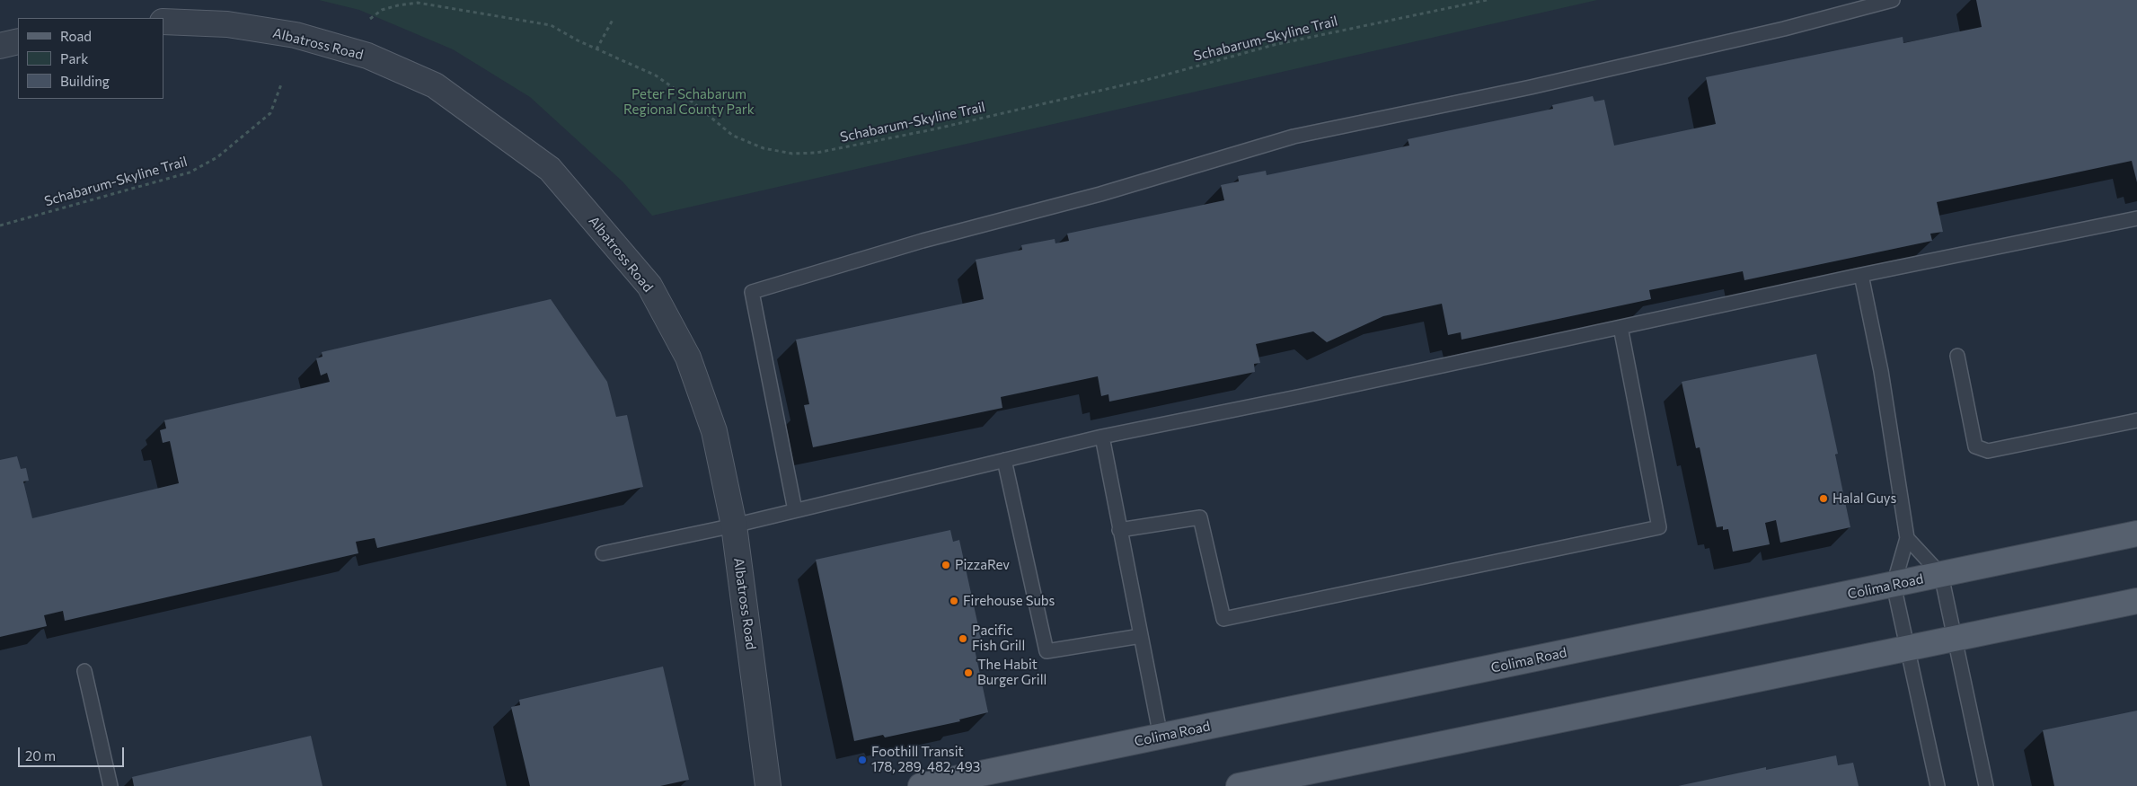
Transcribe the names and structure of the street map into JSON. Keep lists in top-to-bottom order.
{
  "streets": {
    "main road": ["Colima Road"],
    "street": ["Albatross Road"],
    "path": ["Schabarum-Skyline Trail"]
  },
  "parks": ["Peter F Schabarum Regional County Park"],
  "places": [
    "Halal Guys",
    "PizzaRev",
    "Firehouse Subs",
    "Pacific Fish Grill",
    "The Habit Burger Grill",
    "Foothill Transit 178, 289, 482, 493"
  ],
  "legend": ["Road", "Park", "Building"],
  "scale_bar": "20 m"
}
